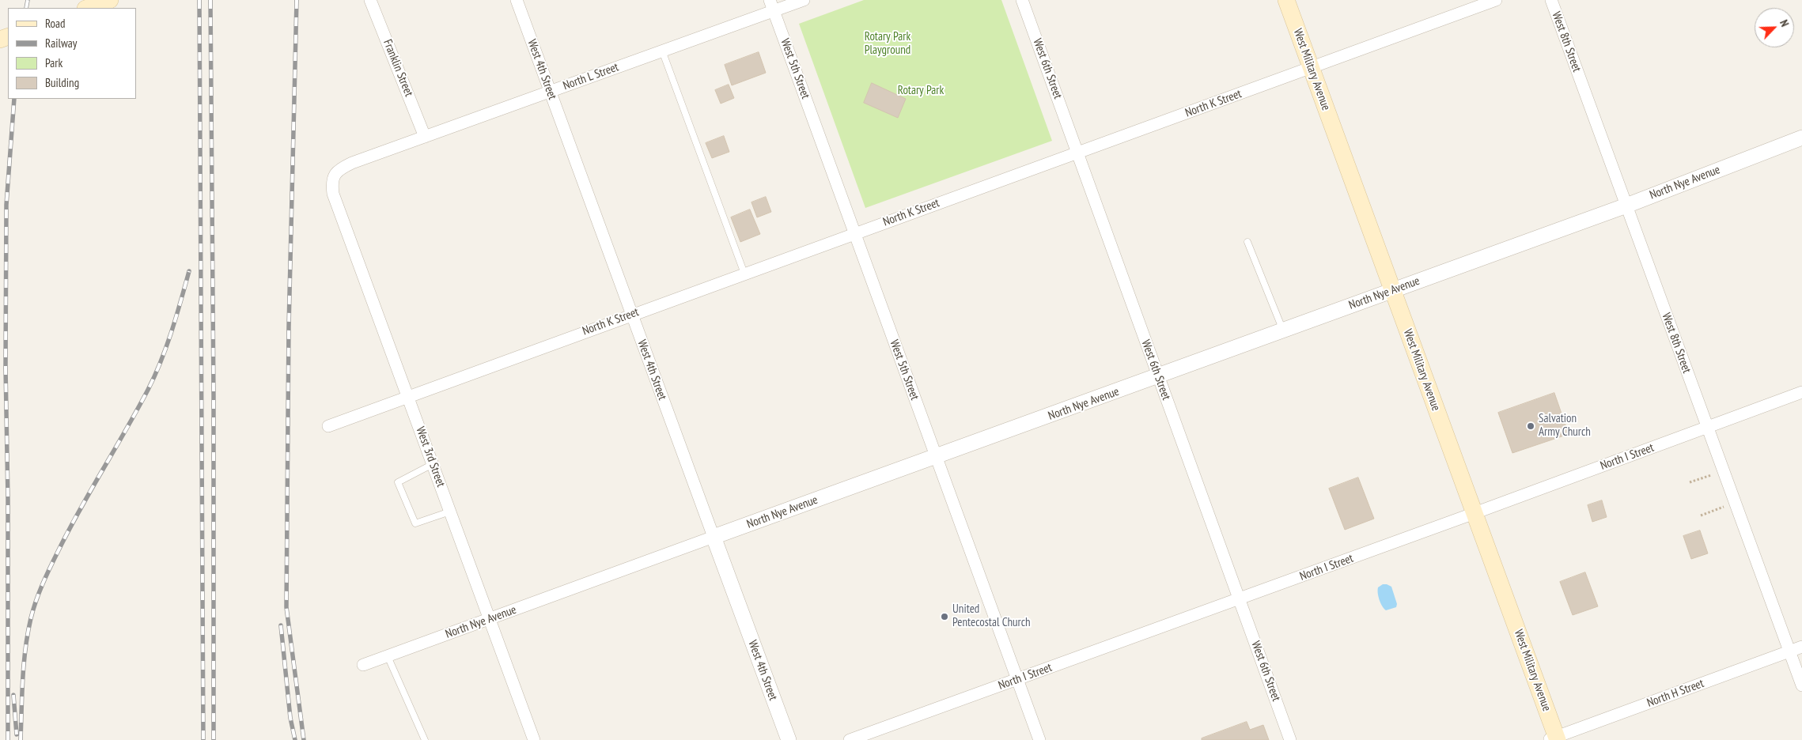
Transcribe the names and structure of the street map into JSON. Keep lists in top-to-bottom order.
{
  "streets": {
    "main road": ["West Military Avenue"],
    "street": [
      "West 8th Street",
      "Franklin Street",
      "West 5th Street",
      "West 6th Street",
      "West 4th Street",
      "North L Street",
      "North K Street",
      "North Nye Avenue",
      "West 3rd Street",
      "North I Street",
      "North H Street"
    ]
  },
  "crossings": [
    ["West 8th Street", "North Nye Avenue"],
    ["West 8th Street", "North I Street"],
    ["West 8th Street", "North H Street"],
    ["Franklin Street", "North L Street"],
    ["West 5th Street", "North L Street"],
    ["West 5th Street", "North K Street"],
    ["West 5th Street", "North Nye Avenue"],
    ["West 5th Street", "North I Street"],
    ["West 6th Street", "North K Street"],
    ["West 6th Street", "North Nye Avenue"],
    ["West 6th Street", "North I Street"],
    ["West 4th Street", "North L Street"],
    ["West 4th Street", "North K Street"],
    ["West 4th Street", "North Nye Avenue"],
    ["West Military Avenue", "North K Street"],
    ["West Military Avenue", "North Nye Avenue"],
    ["West Military Avenue", "North I Street"],
    ["West Military Avenue", "North H Street"],
    ["North L Street", "West 3rd Street"],
    ["North K Street", "West 3rd Street"],
    ["North Nye Avenue", "West 3rd Street"]
  ],
  "parks": ["Rotary Park Playground", "Rotary Park"],
  "places": ["Salvation Army Church", "United Pentecostal Church"],
  "legend": [
    "Road",
    "Railway",
    "Park",
    "Building"
  ],
  "north": "top right"
}
